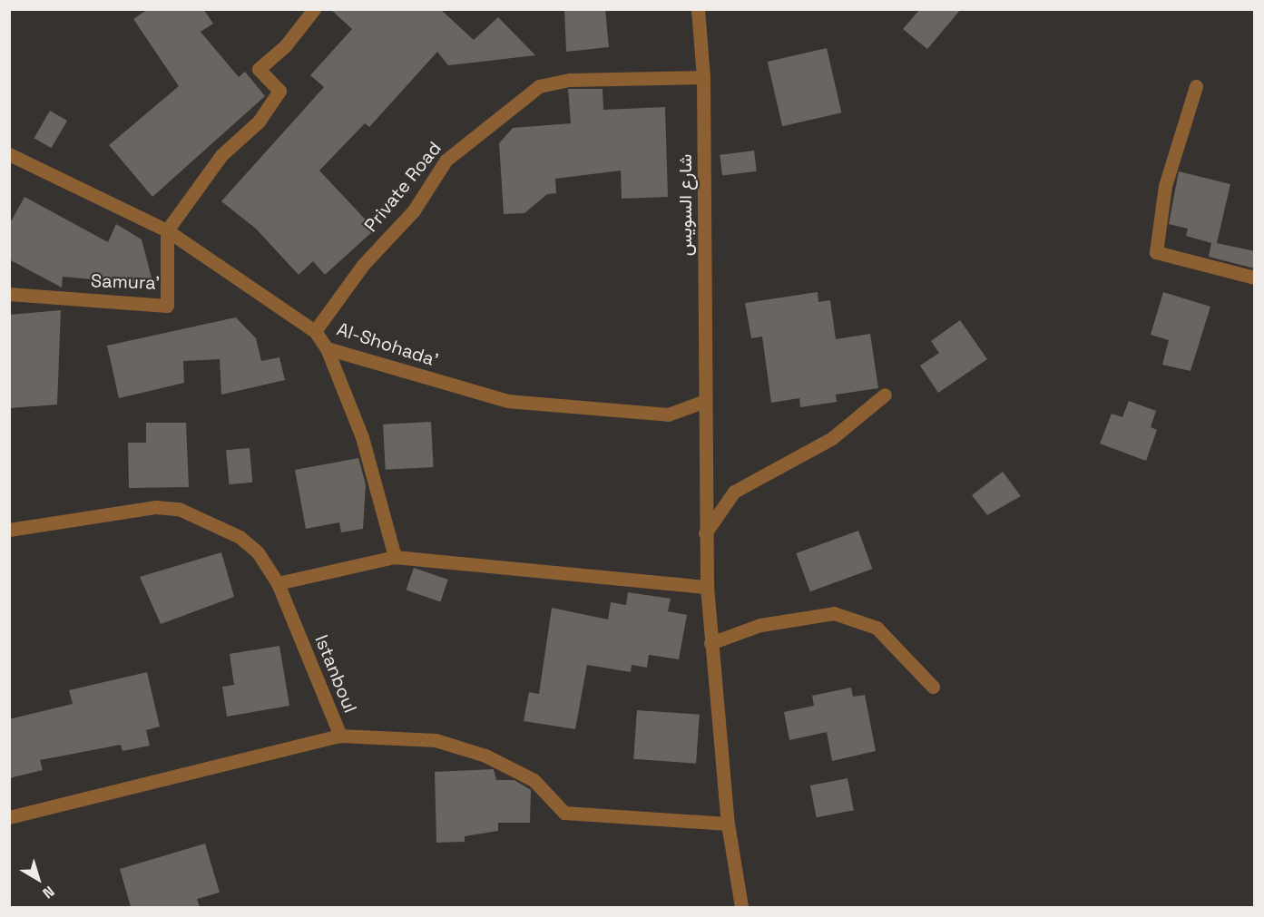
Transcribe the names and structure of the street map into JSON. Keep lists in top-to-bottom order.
{
  "streets": {
    "street": [
      "Private Road",
      "شارع السويس",
      "Samura'",
      "Al-Shohada'",
      "Istanboul"
    ]
  },
  "crossings": [
    ["Private Road", "شارع السويس"],
    ["Private Road", "Al-Shohada'"],
    ["شارع السويس", "Al-Shohada'"],
    ["شارع السويس", "Istanboul"],
    ["Samura'", "Al-Shohada'"]
  ],
  "north": "bottom right"
}
